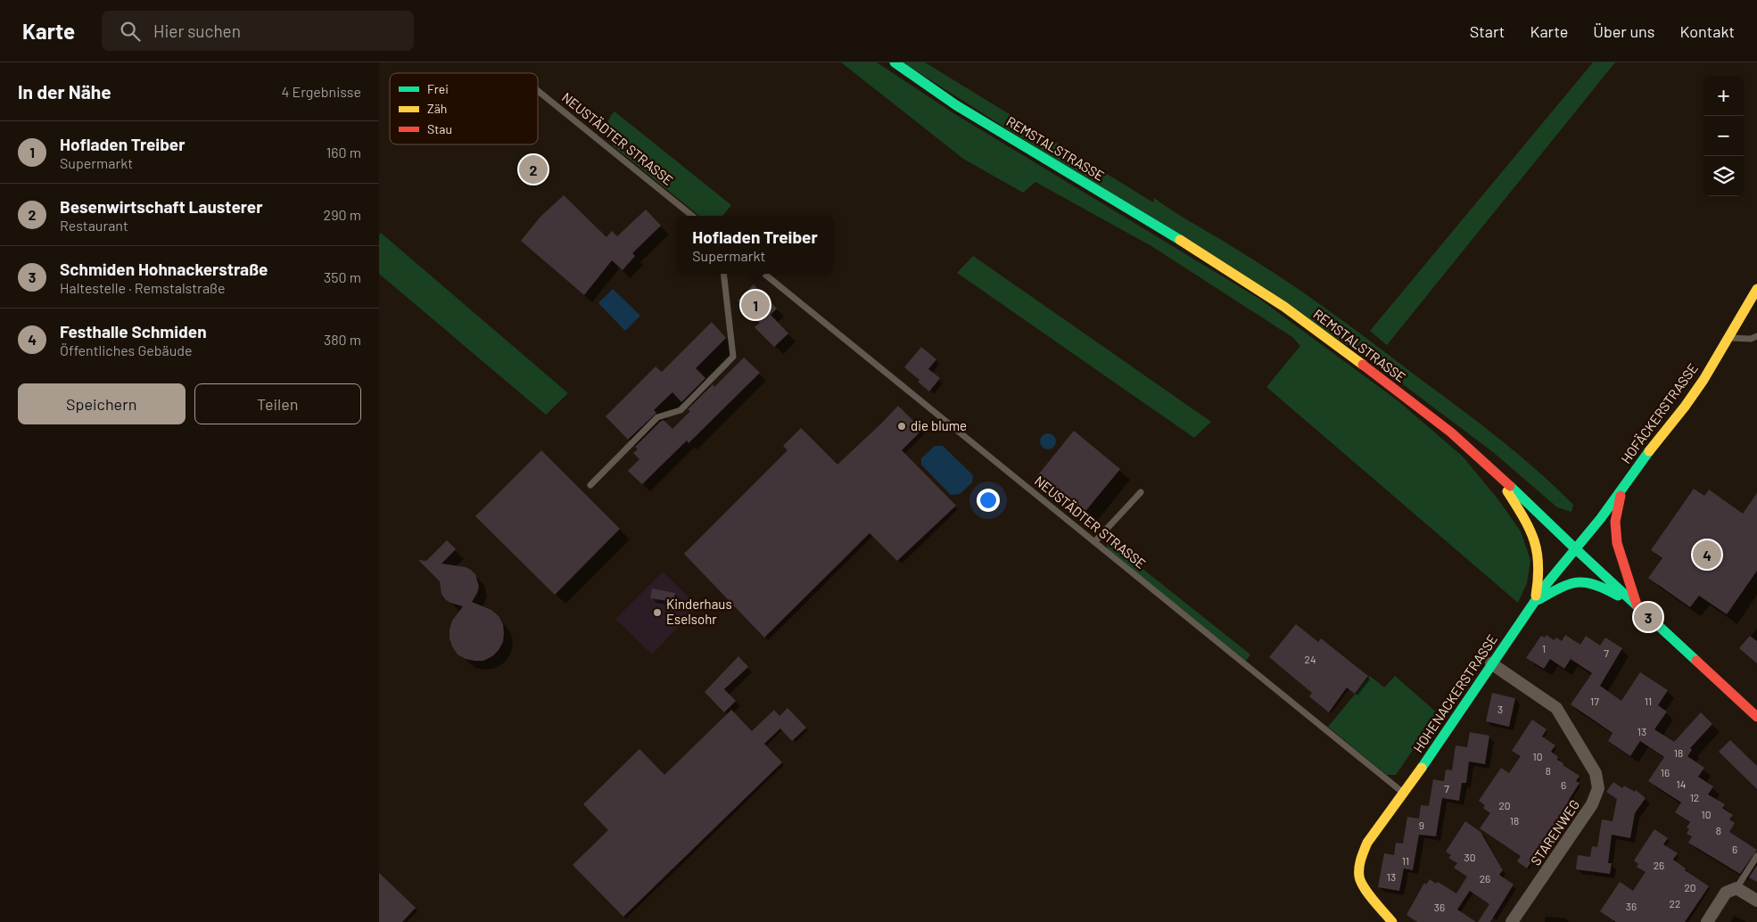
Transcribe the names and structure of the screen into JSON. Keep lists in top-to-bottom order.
{
  "streets": {
    "street": [
      "REMSTALSTRASSE",
      "HOFÄCKERSTRASSE",
      "HOHENACKERSTRASSE",
      "STARENWEG"
    ],
    "lane": ["NEUSTÄDTER STRASSE"]
  },
  "crossings": [
    ["NEUSTÄDTER STRASSE", "HOHENACKERSTRASSE"],
    ["REMSTALSTRASSE", "HOFÄCKERSTRASSE"],
    ["REMSTALSTRASSE", "HOHENACKERSTRASSE"],
    ["HOFÄCKERSTRASSE", "HOHENACKERSTRASSE"],
    ["HOHENACKERSTRASSE", "STARENWEG"]
  ],
  "places": ["die blume", "Kinderhaus Eselsohr"],
  "house_numbers": [
    "1",
    "7",
    "24",
    "17",
    "11",
    "3",
    "13",
    "18",
    "10",
    "8",
    "16",
    "14",
    "6",
    "7",
    "12",
    "20",
    "10",
    "18",
    "9",
    "8",
    "6",
    "30",
    "11",
    "26",
    "13",
    "26",
    "20",
    "22",
    "36",
    "36"
  ],
  "legend": ["Frei", "Zäh", "Stau"],
  "page": {
    "header": "Karte",
    "search": "Hier suchen",
    "nav": [
      "Start",
      "Karte",
      "Über uns",
      "Kontakt"
    ],
    "heading": ["In der Nähe", "4 Ergebnisse"],
    "map_buttons": ["+", "−"],
    "list": [
      {
        "mark": "1",
        "name": "Hofladen Treiber",
        "note": "Supermarkt",
        "value": "160 m"
      },
      {
        "mark": "2",
        "name": "Besenwirtschaft Lausterer",
        "note": "Restaurant",
        "value": "290 m"
      },
      {
        "mark": "3",
        "name": "Schmiden Hohnackerstraße",
        "note": "Haltestelle · Remstalstraße",
        "value": "350 m"
      },
      {
        "mark": "4",
        "name": "Festhalle Schmiden",
        "note": "Öffentliches Gebäude",
        "value": "380 m"
      }
    ],
    "pins": [
      "2",
      "1",
      "4",
      "3"
    ],
    "popup": ["Hofladen Treiber", "Supermarkt"],
    "buttons": ["Speichern", "Teilen"]
  }
}
